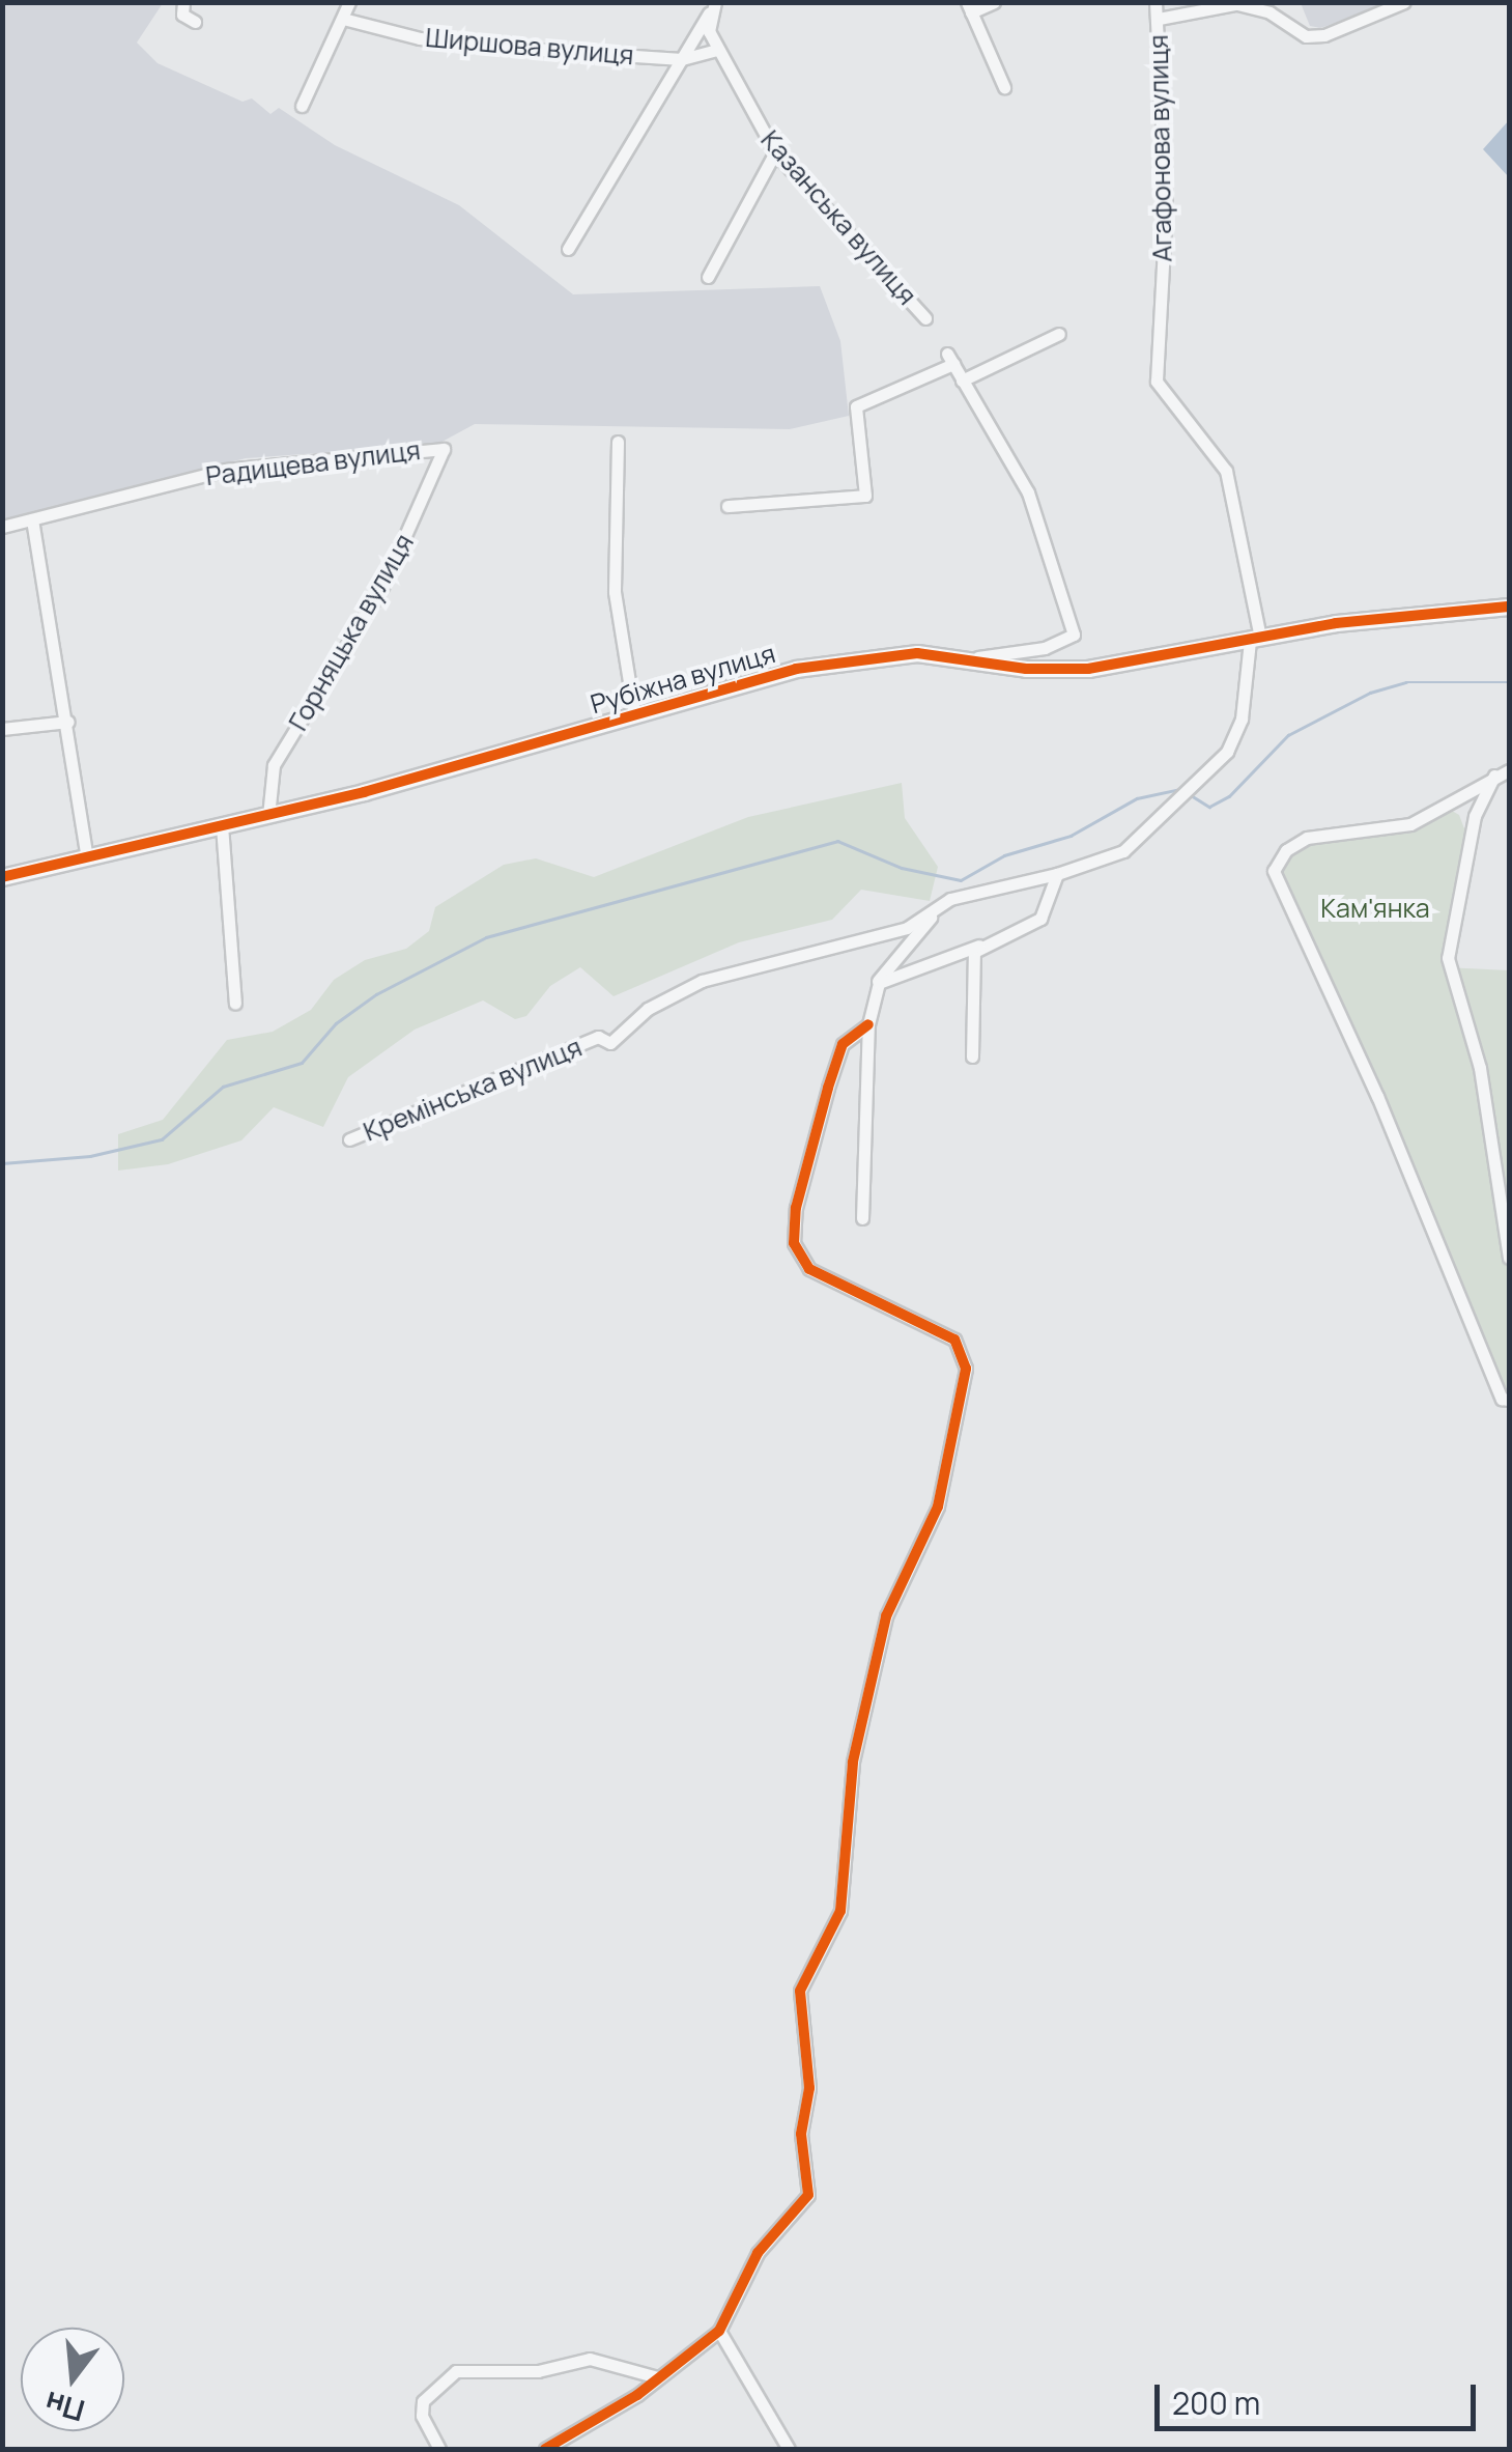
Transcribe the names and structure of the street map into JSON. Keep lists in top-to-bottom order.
{
  "streets": {
    "street": [
      "Ширшова вулиця",
      "Агафонова вулиця",
      "Казанська вулиця",
      "Радищева вулиця",
      "Горняцька вулиця",
      "Рубіжна вулиця",
      "Кремінська вулиця"
    ]
  },
  "crossings": [
    ["Ширшова вулиця", "Казанська вулиця"],
    ["Агафонова вулиця", "Рубіжна вулиця"],
    ["Агафонова вулиця", "Кремінська вулиця"],
    ["Радищева вулиця", "Горняцька вулиця"],
    ["Горняцька вулиця", "Рубіжна вулиця"],
    ["Рубіжна вулиця", "Кремінська вулиця"]
  ],
  "parks": ["Кам'янка"],
  "scale_bar": "200 m",
  "north": "bottom"
}
